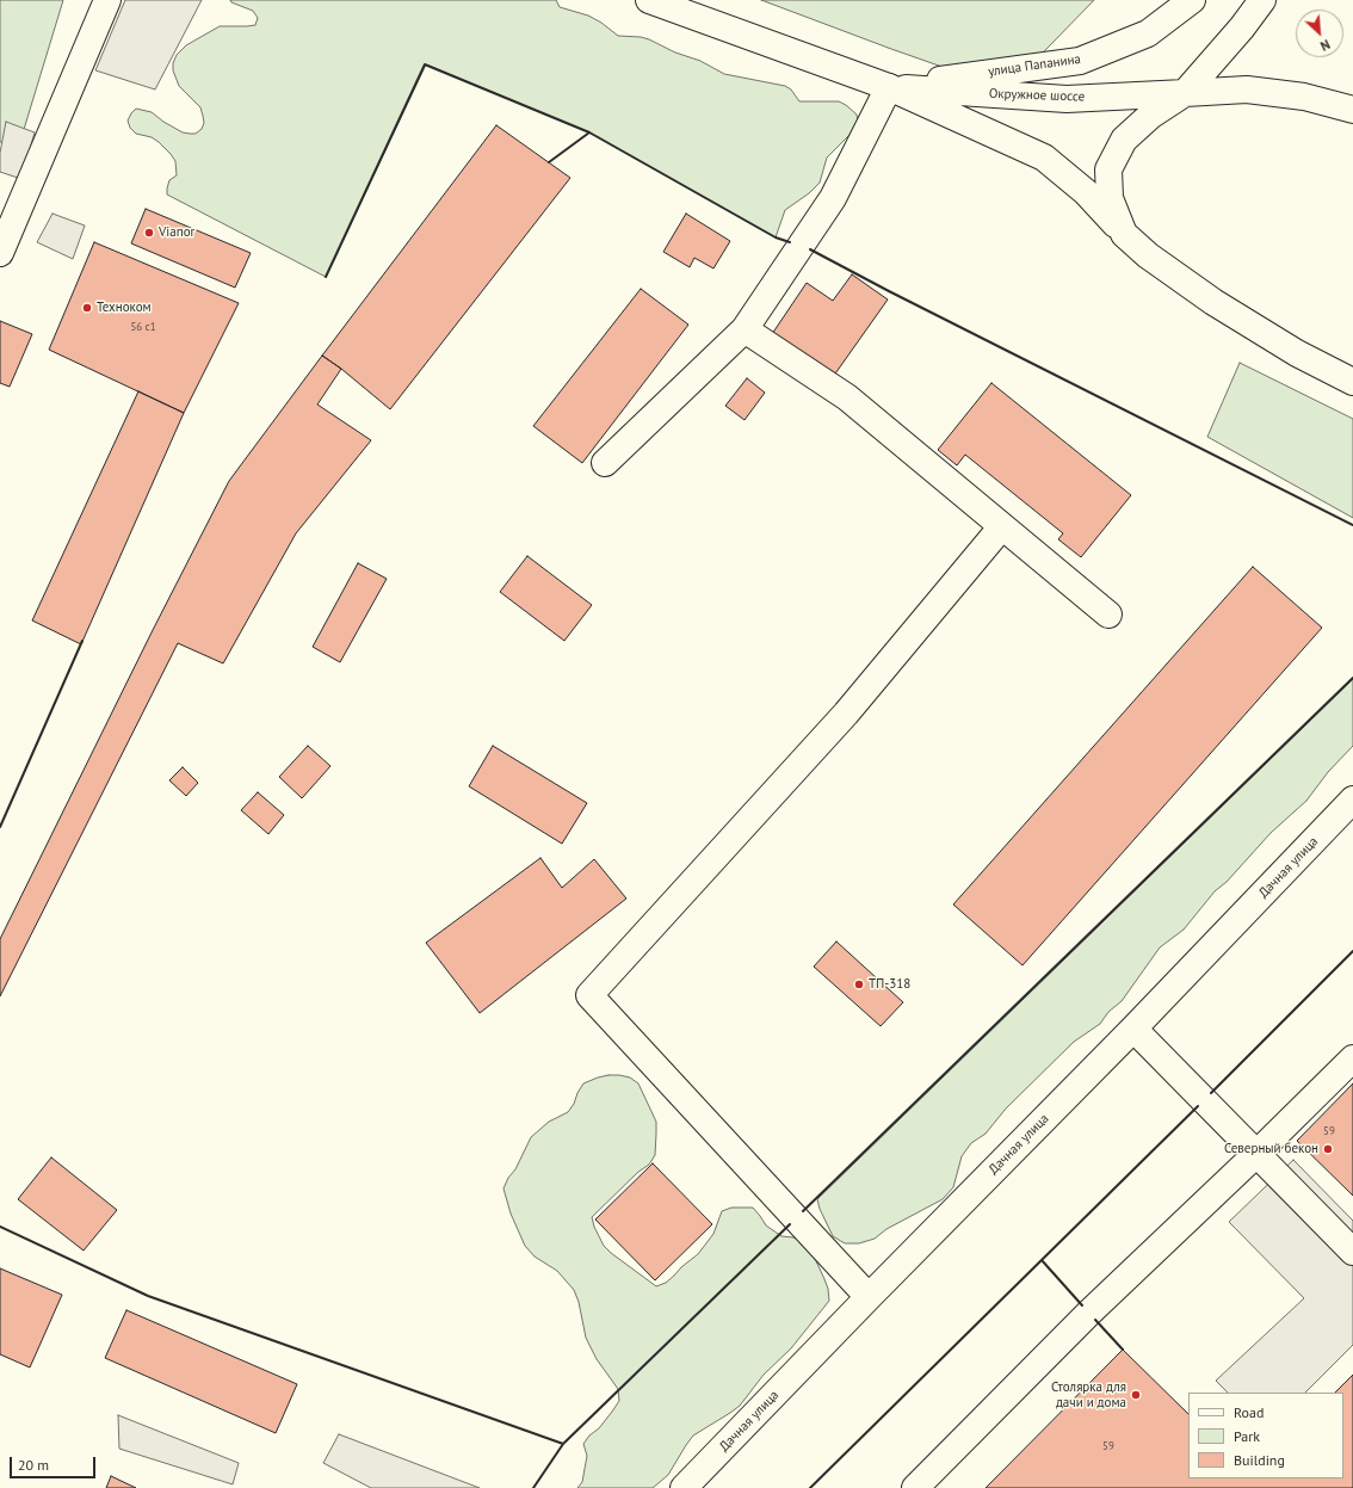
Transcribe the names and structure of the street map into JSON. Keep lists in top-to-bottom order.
{
  "streets": {
    "main road": ["улица Папанина", "Окружное шоссе", "Дачная улица"]
  },
  "crossings": [
    ["улица Папанина", "Окружное шоссе"]
  ],
  "places": [
    "Vianor",
    "Техноком",
    "ТП-318",
    "Северный бекон",
    "Столярка для дачи и дома"
  ],
  "house_numbers": ["56 с1", "59", "59"],
  "legend": ["Road", "Park", "Building"],
  "scale_bar": "20 m",
  "north": "bottom right"
}
